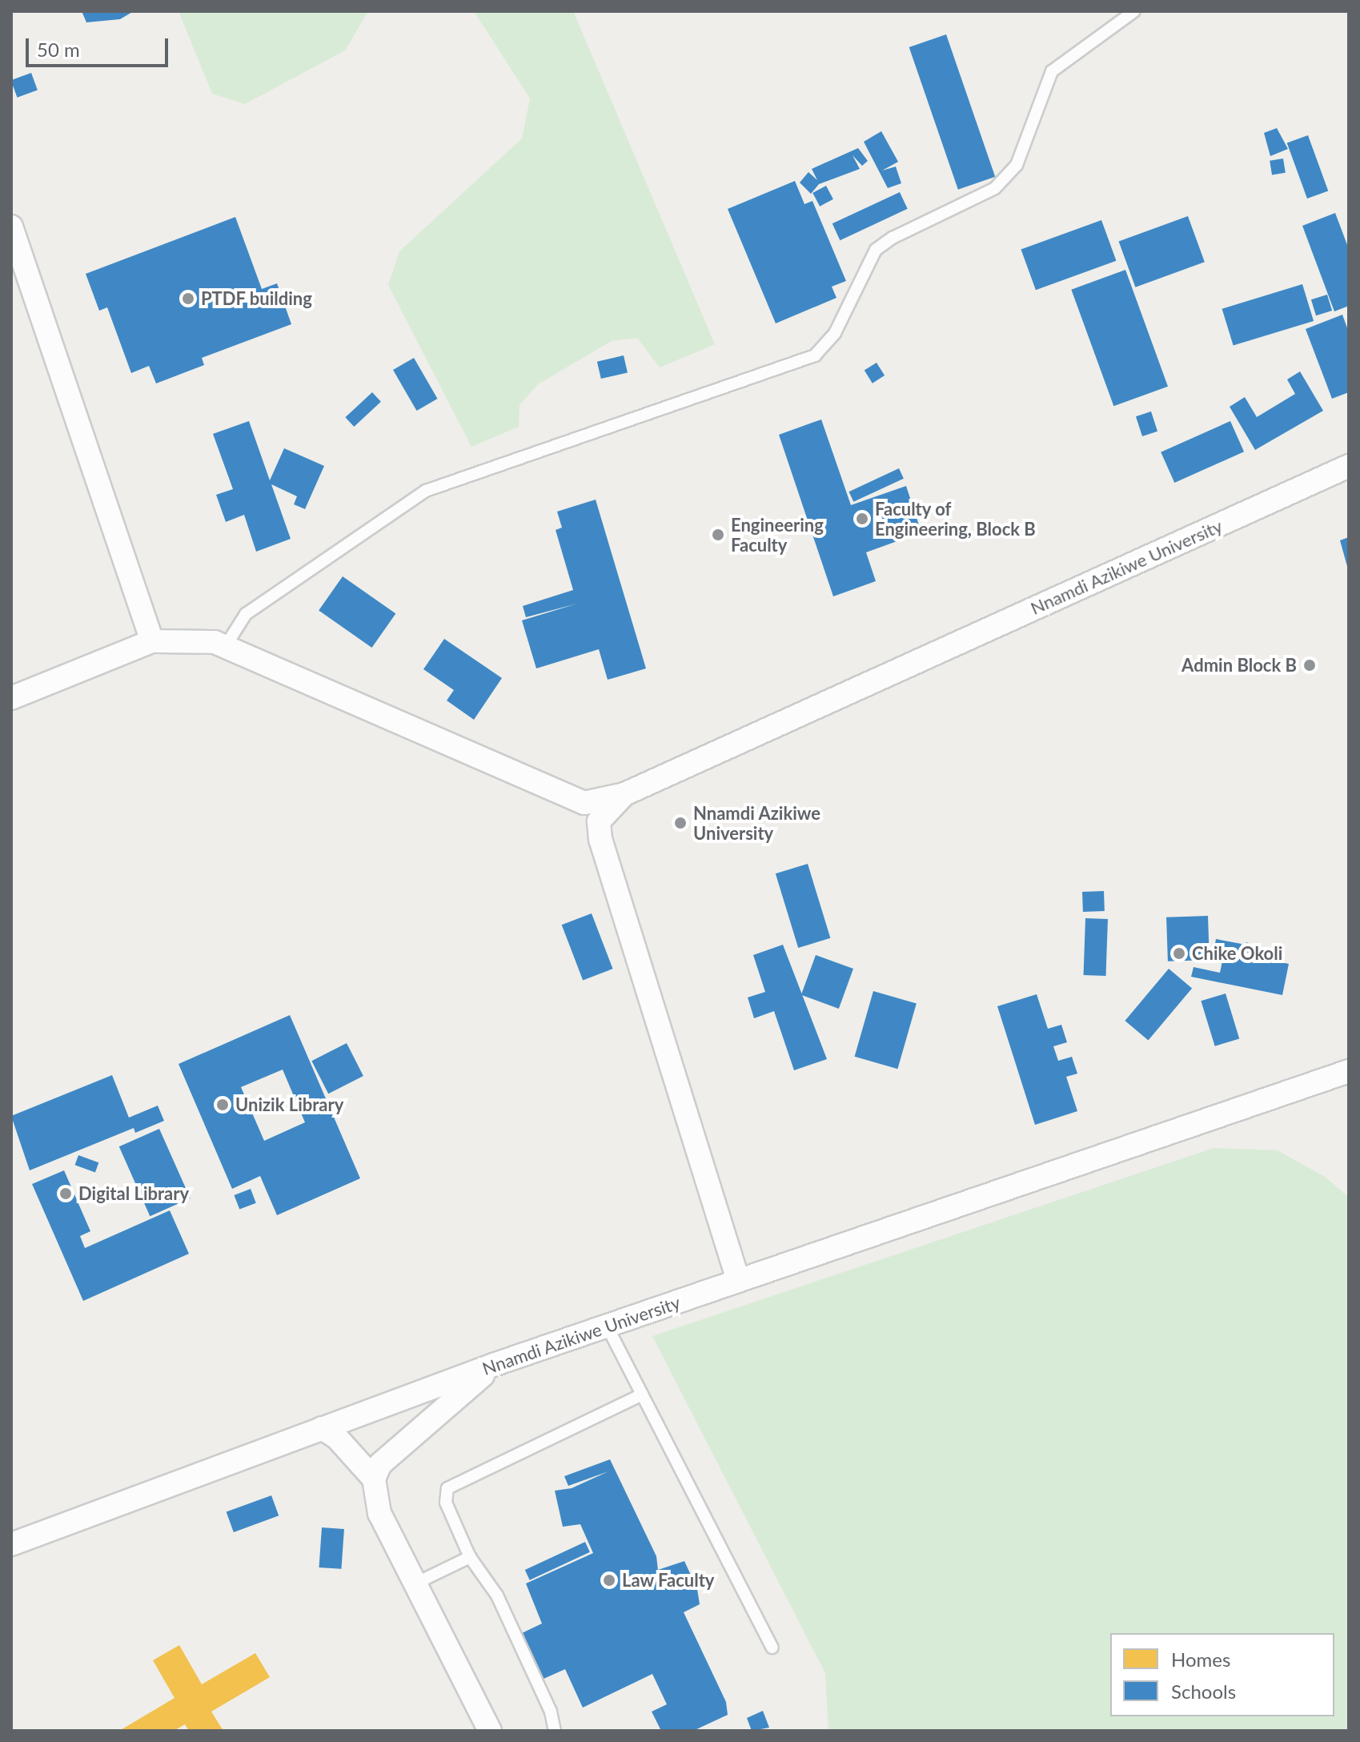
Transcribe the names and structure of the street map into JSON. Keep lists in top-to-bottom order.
{
  "streets": {
    "street": ["Nnamdi Azikiwe University"]
  },
  "places": [
    "PTDF building",
    "Faculty of Engineering, Block B",
    "Engineering Faculty",
    "Admin Block B",
    "Nnamdi Azikiwe University",
    "Chike Okoli",
    "Unizik Library",
    "Digital Library",
    "Law Faculty"
  ],
  "legend": ["Homes", "Schools"],
  "scale_bar": "50 m"
}
